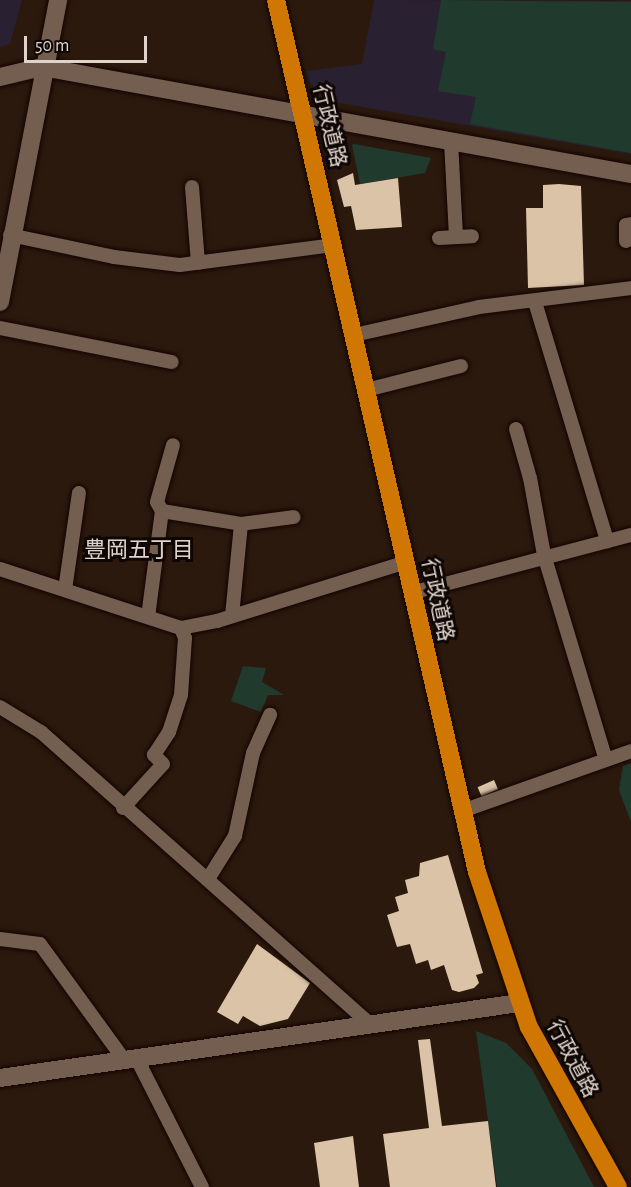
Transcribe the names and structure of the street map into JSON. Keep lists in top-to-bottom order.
{
  "streets": {
    "highway": ["行政道路"]
  },
  "districts": ["豊岡五丁目"],
  "scale_bar": "50 m"
}
